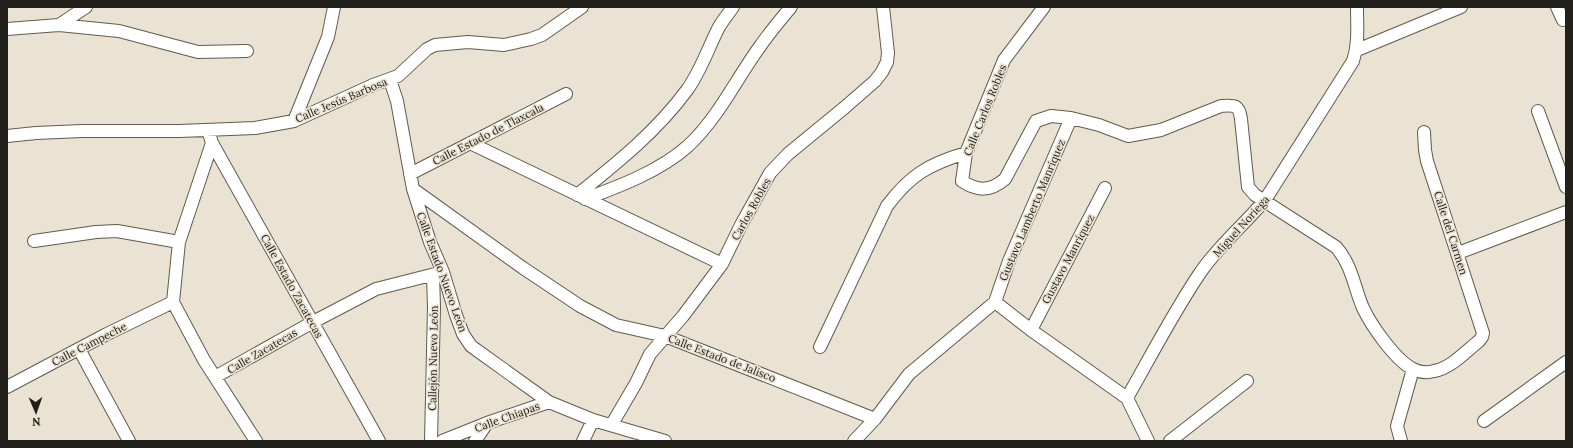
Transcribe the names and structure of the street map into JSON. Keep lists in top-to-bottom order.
{
  "streets": {
    "street": [
      "Calle Jesús Barbosa",
      "Calle Carlos Robles",
      "Calle Estado de Tlaxcala",
      "Carlos Robles",
      "Gustavo Lamberto Manríquez",
      "Miguel Noriega",
      "Calle del Carmen",
      "Gustavo Manríquez",
      "Calle Estado Nuevo León",
      "Calle Estado Zacatecas",
      "Calle Campeche",
      "Calle Zacatecas",
      "Callejón Nuevo León",
      "Calle Estado de Jalisco",
      "Calle Chiapas"
    ]
  },
  "crossings": [
    ["Calle Jesús Barbosa", "Calle Estado Nuevo León"],
    ["Calle Jesús Barbosa", "Calle Estado Zacatecas"],
    ["Calle Carlos Robles", "Gustavo Lamberto Manríquez"],
    ["Calle Carlos Robles", "Miguel Noriega"],
    ["Calle Estado de Tlaxcala", "Calle Estado Nuevo León"],
    ["Carlos Robles", "Calle Estado Nuevo León"],
    ["Carlos Robles", "Calle Estado de Jalisco"],
    ["Calle Estado Nuevo León", "Calle Zacatecas"],
    ["Calle Estado Nuevo León", "Callejón Nuevo León"],
    ["Calle Estado Nuevo León", "Calle Estado de Jalisco"],
    ["Calle Estado Nuevo León", "Calle Chiapas"],
    ["Calle Estado Zacatecas", "Calle Zacatecas"],
    ["Calle Zacatecas", "Callejón Nuevo León"]
  ],
  "north": "bottom"
}
